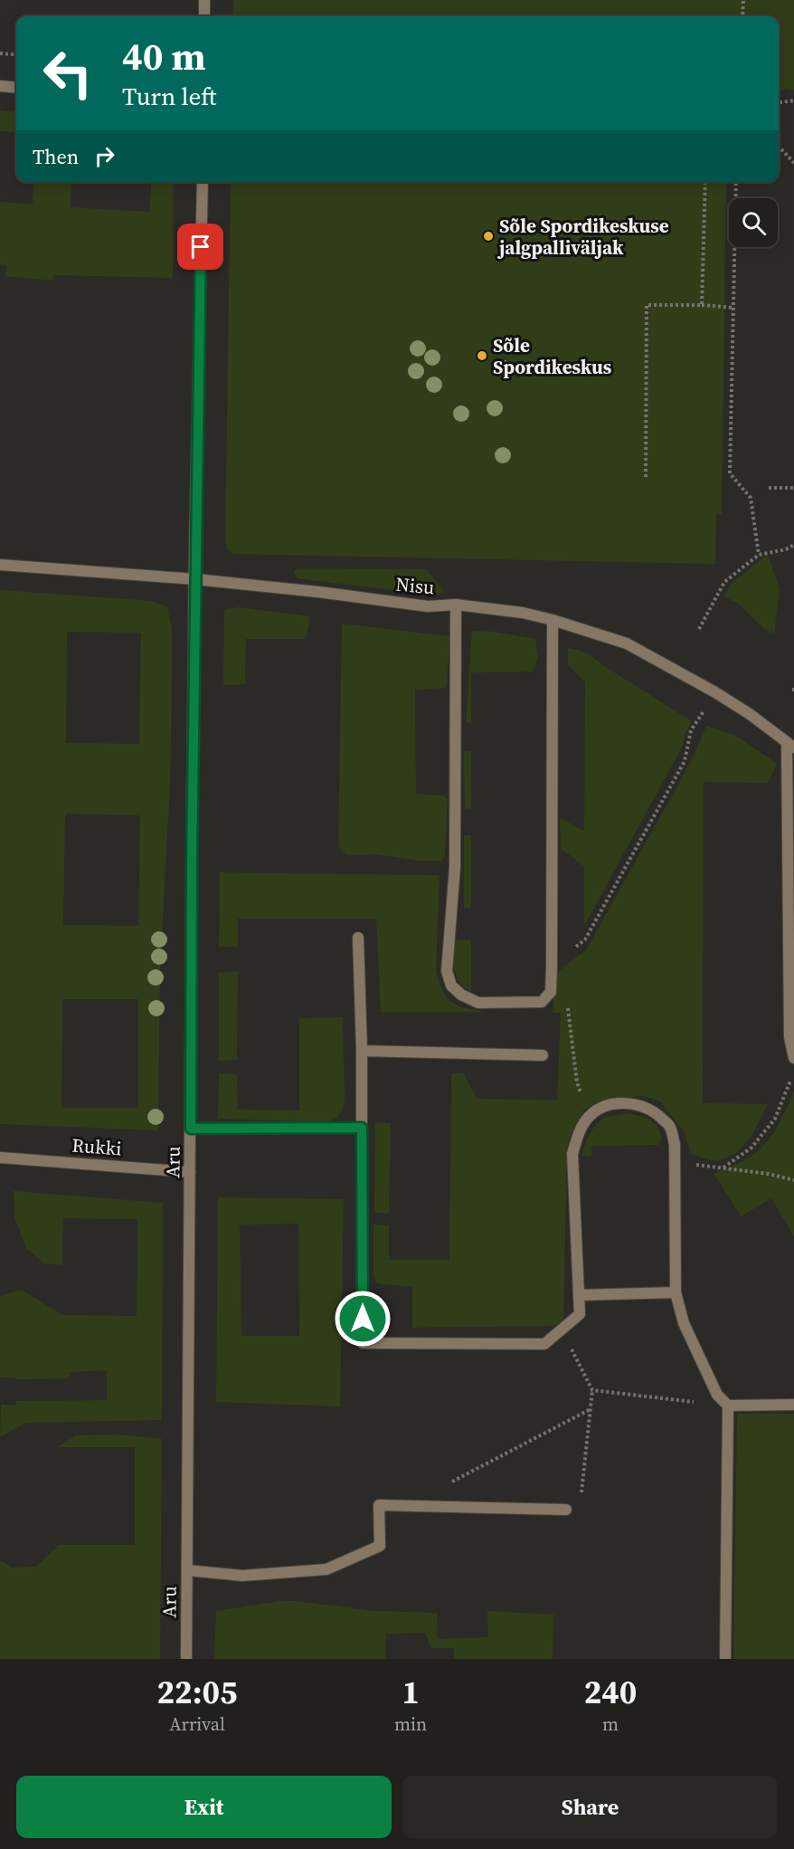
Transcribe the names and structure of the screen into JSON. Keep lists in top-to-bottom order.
{
  "streets": {
    "street": ["Nisu", "Rukki", "Aru"]
  },
  "crossings": [
    ["Nisu", "Aru"],
    ["Rukki", "Aru"]
  ],
  "places": ["Sõle Spordikeskuse jalgpalliväljak", "Sõle Spordikeskus"],
  "page": {
    "turn": ["40 m", "Turn left"],
    "then": "Then",
    "eta": [
      "22:05",
      "Arrival",
      "1",
      "min",
      "240",
      "m"
    ],
    "buttons": ["Exit", "Share"]
  }
}
